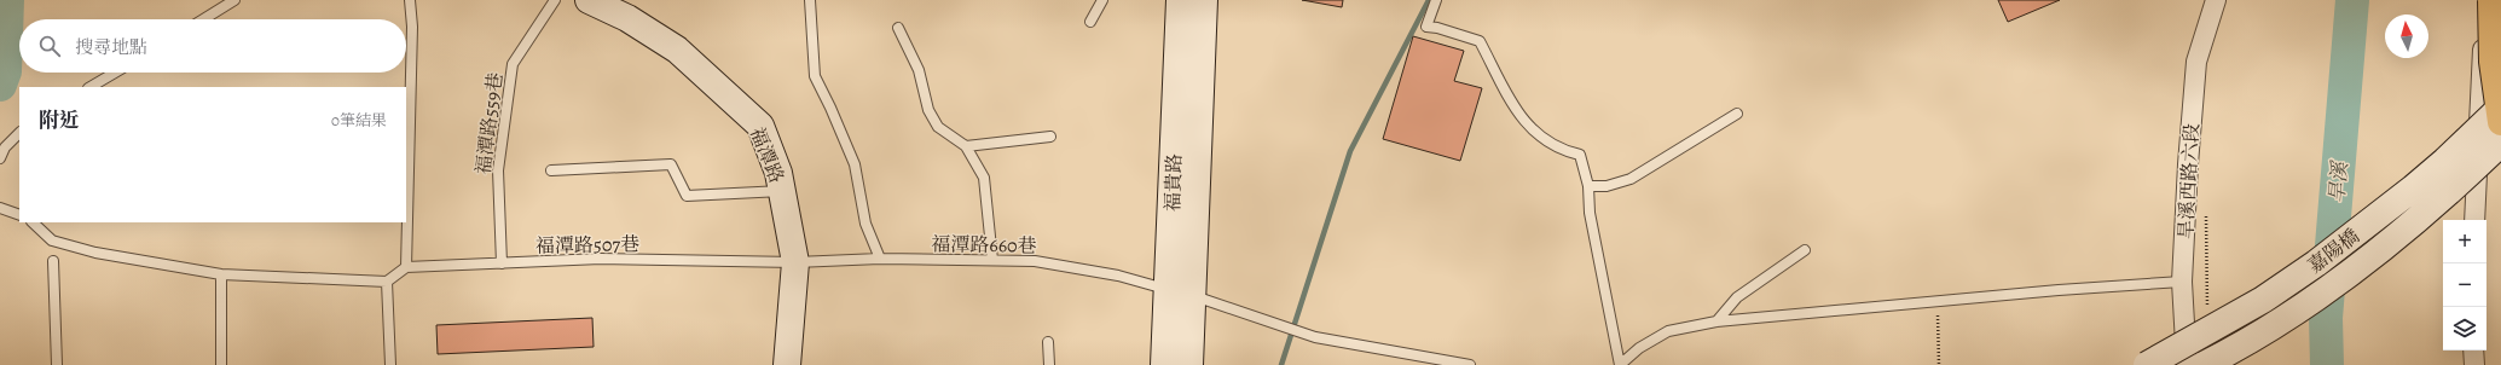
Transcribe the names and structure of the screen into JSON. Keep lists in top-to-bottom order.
{
  "streets": {
    "street": [
      "福潭路",
      "旱溪西路六段",
      "福貴路",
      "嘉陽橋"
    ],
    "lane": ["福潭路559巷", "福潭路507巷", "福潭路660巷"]
  },
  "crossings": [
    ["福潭路559巷", "福潭路507巷"],
    ["福潭路", "福潭路507巷"],
    ["福潭路", "福潭路660巷"],
    ["福貴路", "福潭路660巷"],
    ["福潭路507巷", "福潭路660巷"]
  ],
  "water": ["旱溪"],
  "north": "top",
  "page": {
    "search": "搜尋地點",
    "heading": ["附近", "0筆結果"],
    "map_buttons": ["+", "−"]
  }
}
